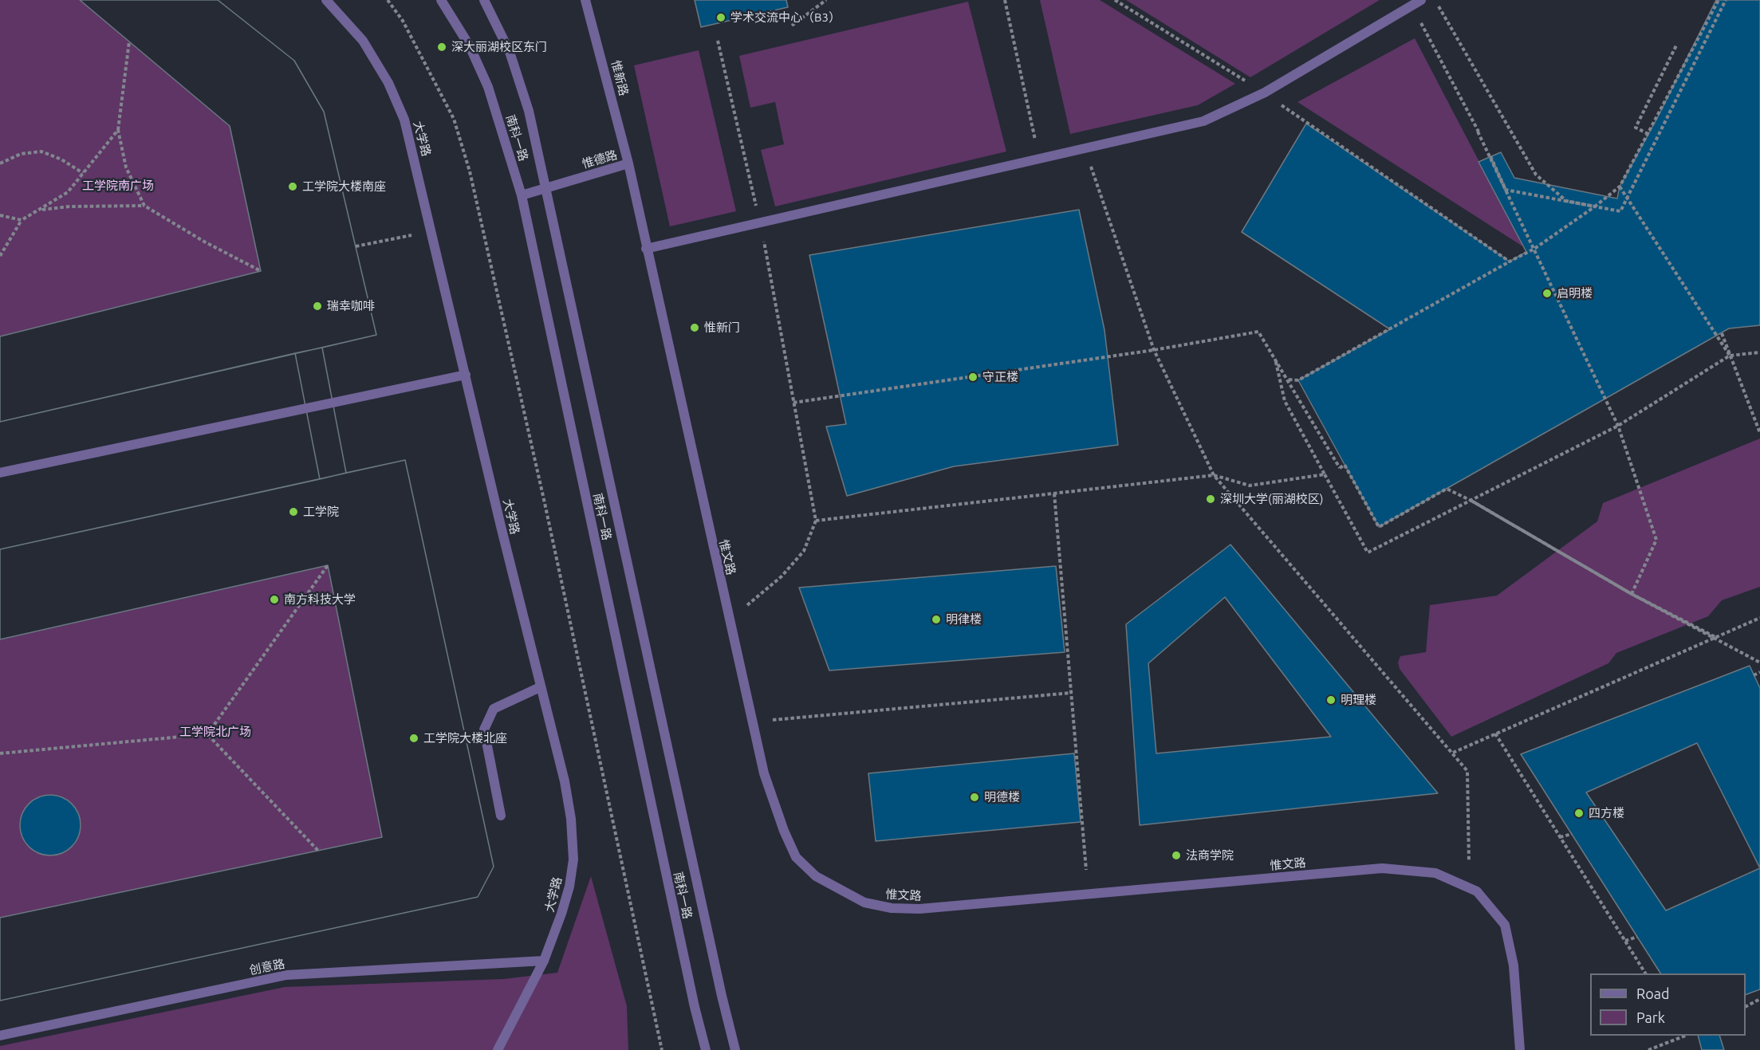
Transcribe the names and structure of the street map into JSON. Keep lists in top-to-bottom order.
{
  "streets": {
    "street": [
      "惟新路",
      "南科一路",
      "大学路",
      "惟德路",
      "惟文路",
      "创意路"
    ]
  },
  "crossings": [
    ["惟新路", "惟德路"],
    ["南科一路", "惟德路"],
    ["大学路", "创意路"],
    ["惟德路", "惟文路"]
  ],
  "parks": ["工学院南广场", "工学院北广场"],
  "places": [
    "学术交流中心（B3）",
    "深大丽湖校区东门",
    "工学院大楼南座",
    "启明楼",
    "瑞幸咖啡",
    "惟新门",
    "守正楼",
    "深圳大学(丽湖校区)",
    "工学院",
    "南方科技大学",
    "明律楼",
    "明理楼",
    "工学院大楼北座",
    "明德楼",
    "四方楼",
    "法商学院"
  ],
  "legend": ["Road", "Park"]
}
